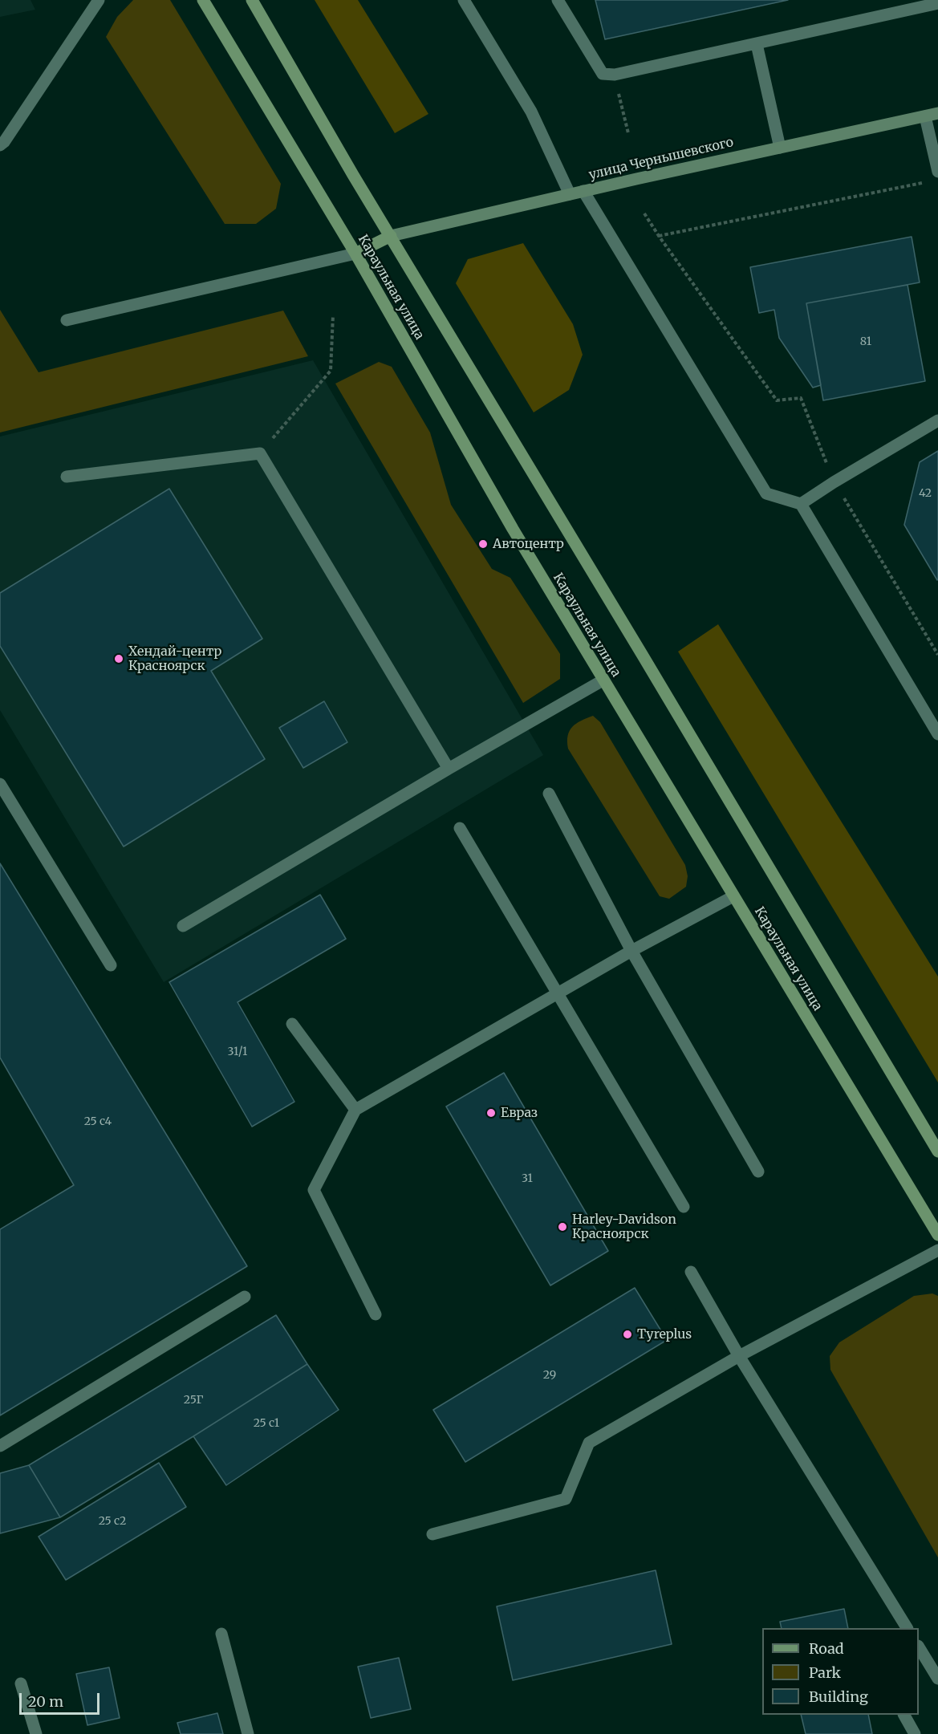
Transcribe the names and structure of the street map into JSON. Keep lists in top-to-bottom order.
{
  "streets": {
    "main road": ["улица Чернышевского", "Караульная улица"]
  },
  "crossings": [
    ["улица Чернышевского", "Караульная улица"]
  ],
  "places": [
    "Автоцентр",
    "Хендай-центр Красноярск",
    "Евраз",
    "Harley-Davidson Красноярск",
    "Tyreplus"
  ],
  "house_numbers": [
    "81",
    "42",
    "31/1",
    "25 с4",
    "31",
    "29",
    "25Г",
    "25 с1",
    "25 с2"
  ],
  "legend": ["Road", "Park", "Building"],
  "scale_bar": "20 m"
}
